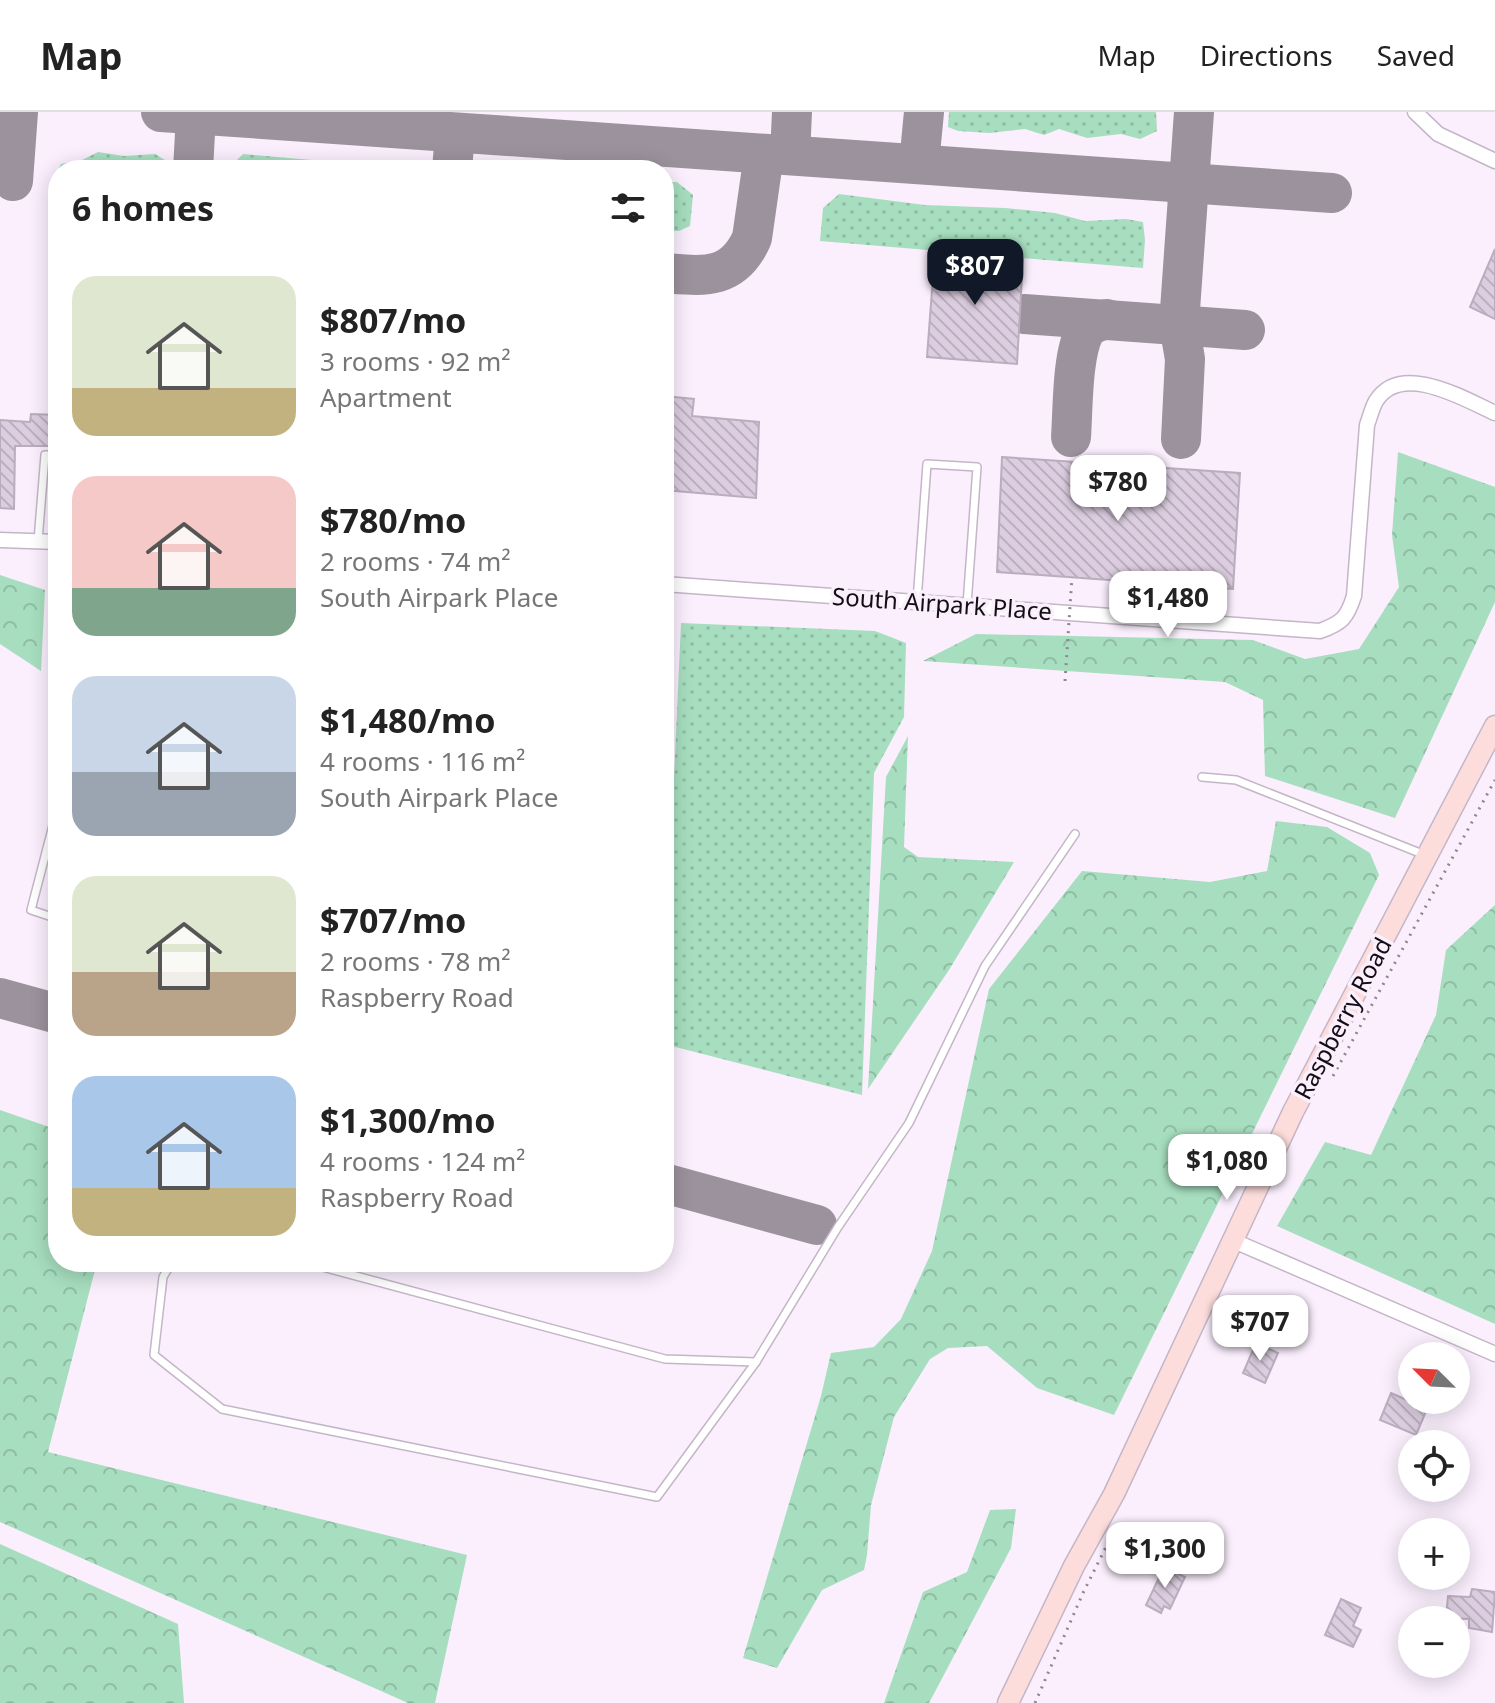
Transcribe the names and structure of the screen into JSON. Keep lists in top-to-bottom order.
{
  "streets": {
    "street": ["South Airpark Place", "Raspberry Road"]
  },
  "north": "top left",
  "page": {
    "header": "Map",
    "nav": ["Map", "Directions", "Saved"],
    "heading": "6 homes",
    "price": [
      "$807",
      "$780",
      "$1,480",
      "$1,080",
      "$707",
      "$1,300"
    ],
    "list": [
      {
        "name": "$807/mo",
        "note": "3 rooms · 92 m² · Apartment"
      },
      {
        "name": "$780/mo",
        "note": "2 rooms · 74 m² · South Airpark Place"
      },
      {
        "name": "$1,480/mo",
        "note": "4 rooms · 116 m² · South Airpark Place"
      },
      {
        "name": "$707/mo",
        "note": "2 rooms · 78 m² · Raspberry Road"
      },
      {
        "name": "$1,300/mo",
        "note": "4 rooms · 124 m² · Raspberry Road"
      }
    ],
    "map_buttons": ["+", "−"]
  }
}
